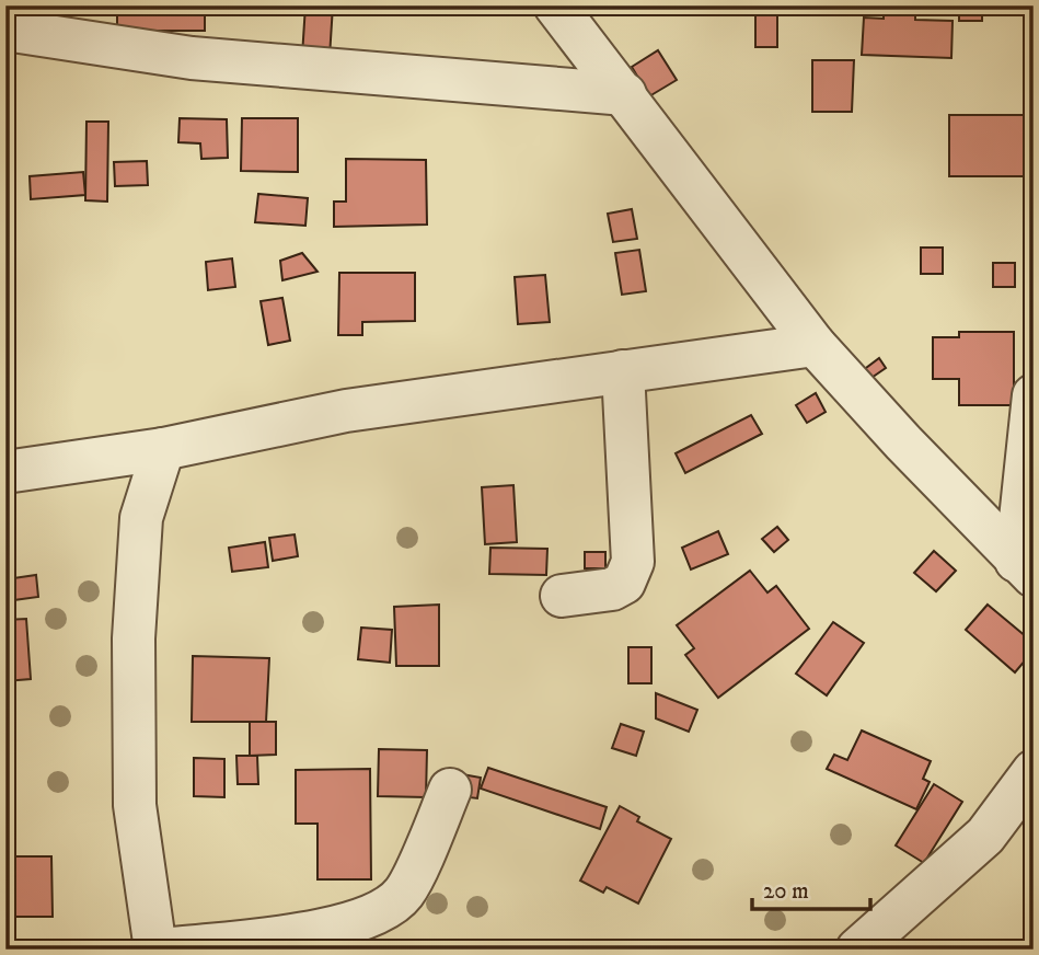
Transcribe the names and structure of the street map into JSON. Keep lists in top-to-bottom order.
{
  "scale_bar": "20 m"
}
